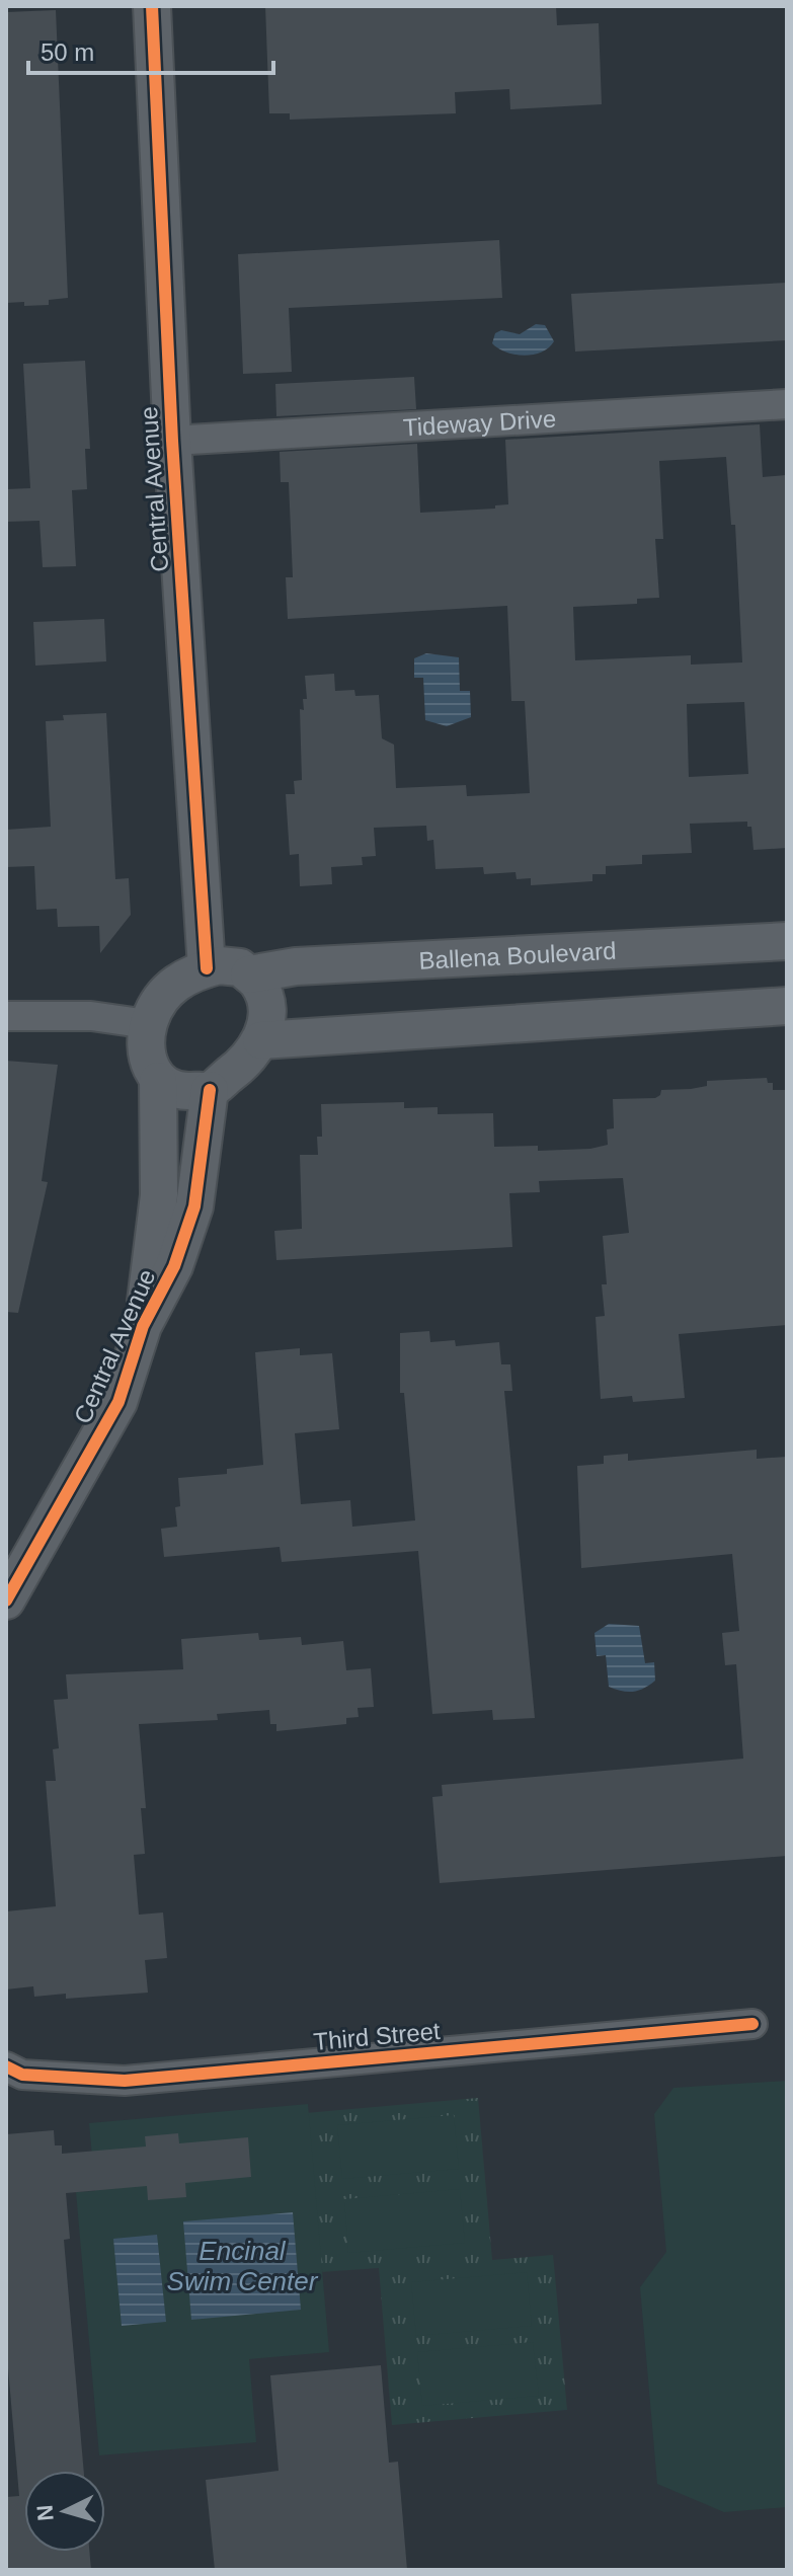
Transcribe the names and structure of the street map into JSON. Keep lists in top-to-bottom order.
{
  "streets": {
    "street": [
      "Tideway Drive",
      "Central Avenue",
      "Ballena Boulevard",
      "Third Street"
    ]
  },
  "crossings": [
    ["Tideway Drive", "Central Avenue"],
    ["Central Avenue", "Ballena Boulevard"]
  ],
  "water": ["Encinal Swim Center"],
  "scale_bar": "50 m",
  "north": "left"
}
